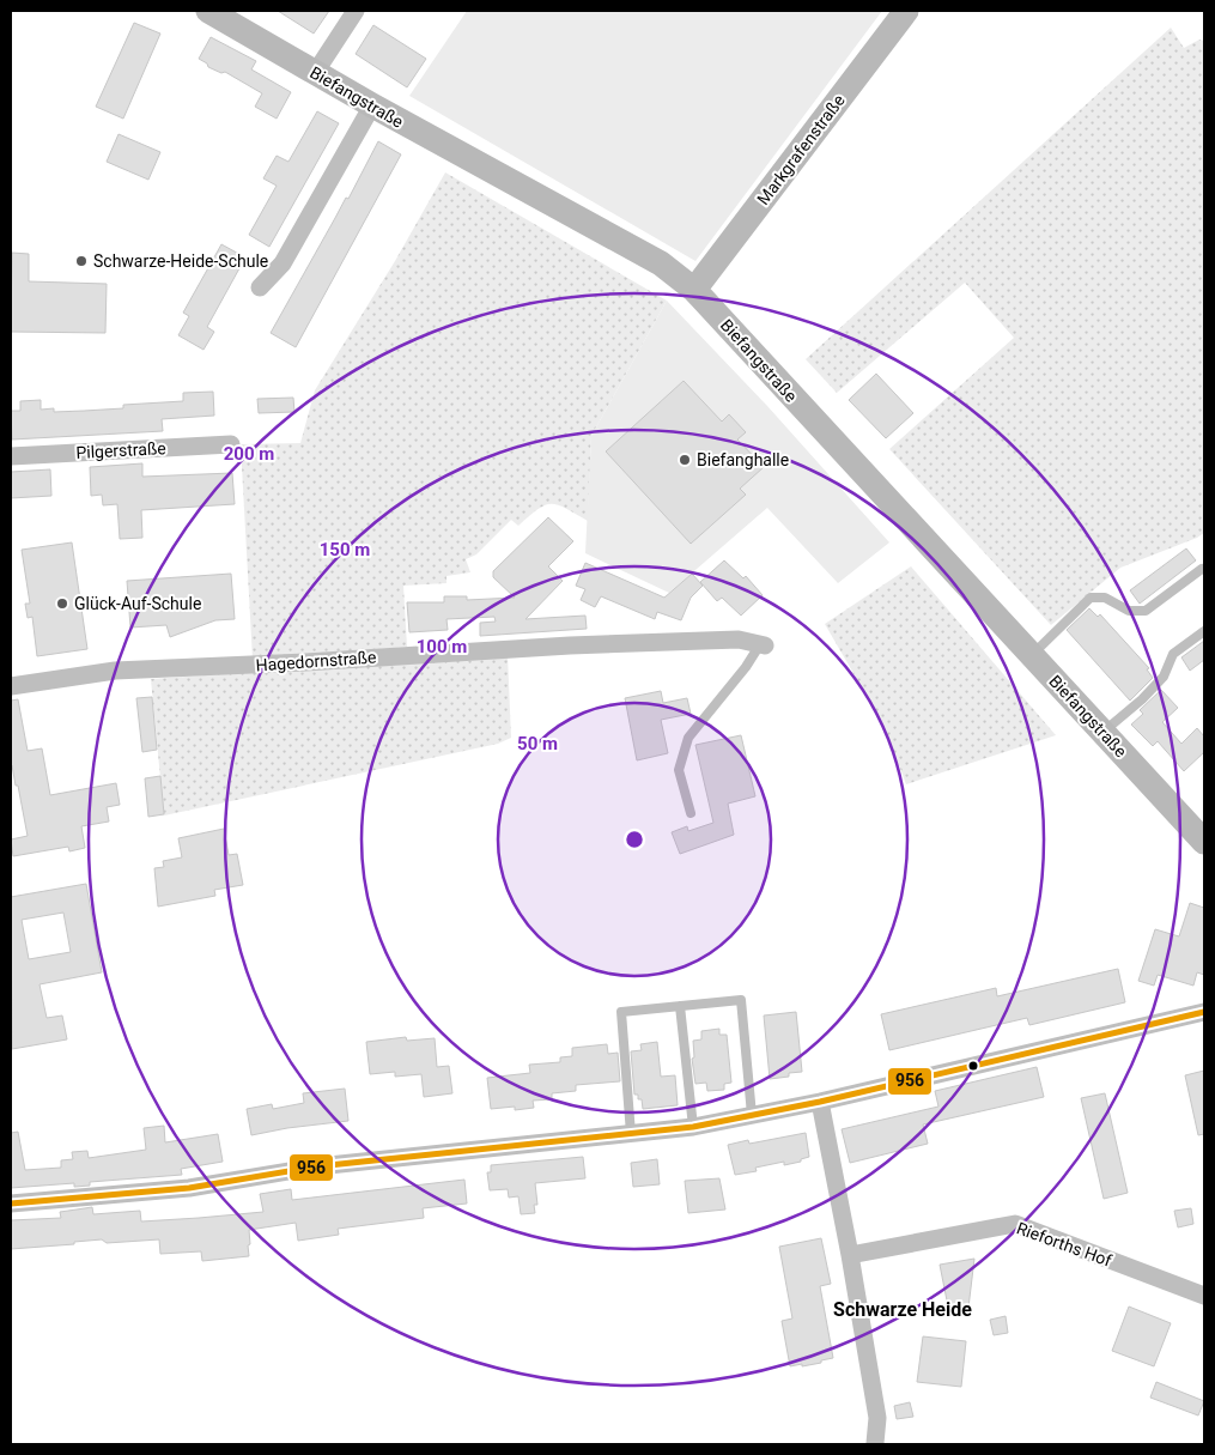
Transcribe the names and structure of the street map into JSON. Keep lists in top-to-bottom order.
{
  "streets": {
    "main road": ["Biefangstraße", "Markgrafenstraße"],
    "street": ["Pilgerstraße", "Hagedornstraße", "Rieforths Hof"]
  },
  "crossings": [
    ["Biefangstraße", "Markgrafenstraße"]
  ],
  "districts": ["Schwarze Heide"],
  "places": ["Schwarze-Heide-Schule", "Biefanghalle", "Glück-Auf-Schule"],
  "lines": ["transit line 956"],
  "rings": [
    "200 m",
    "150 m",
    "100 m",
    "50 m"
  ]
}
